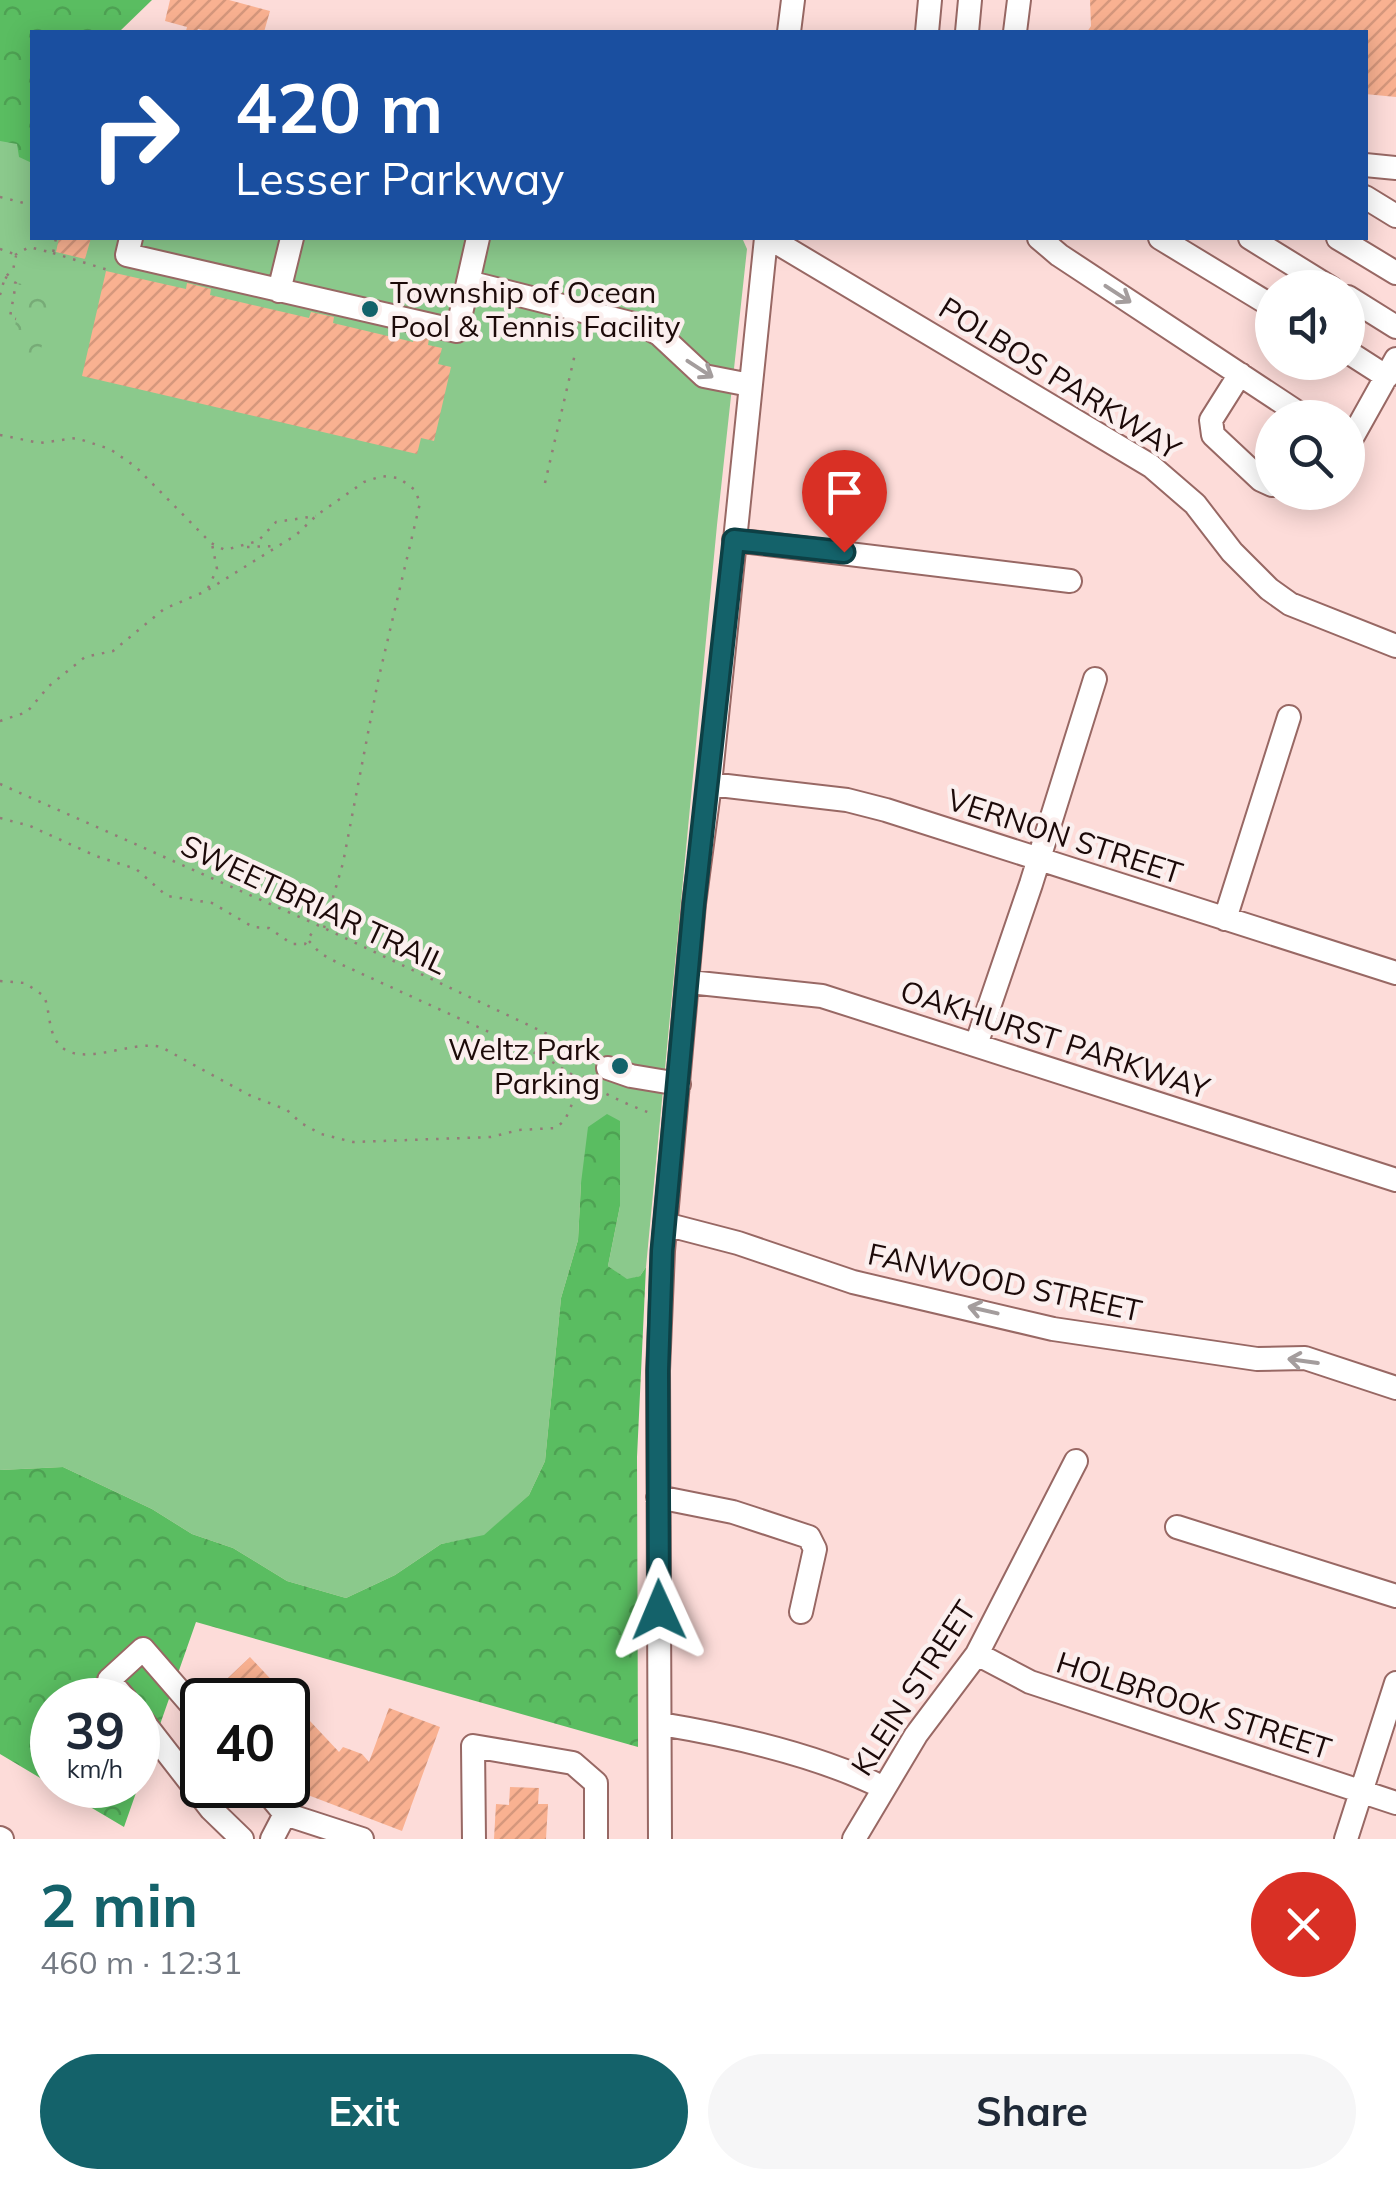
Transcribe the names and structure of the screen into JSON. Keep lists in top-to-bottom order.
{
  "streets": {
    "street": [
      "POLBOS PARKWAY",
      "VERNON STREET",
      "OAKHURST PARKWAY",
      "FANWOOD STREET",
      "KLEIN STREET",
      "HOLBROOK STREET"
    ],
    "path": ["SWEETBRIAR TRAIL"]
  },
  "crossings": [
    ["KLEIN STREET", "HOLBROOK STREET"]
  ],
  "one_way": ["FANWOOD STREET"],
  "places": ["Township of Ocean Pool & Tennis Facility", "Weltz Park Parking"],
  "page": {
    "turn": ["420 m", "Lesser Parkway"],
    "speed": "39 km/h",
    "limit": "40",
    "heading": ["2 min", "460 m · 12:31"],
    "buttons": ["Exit", "Share"]
  }
}
